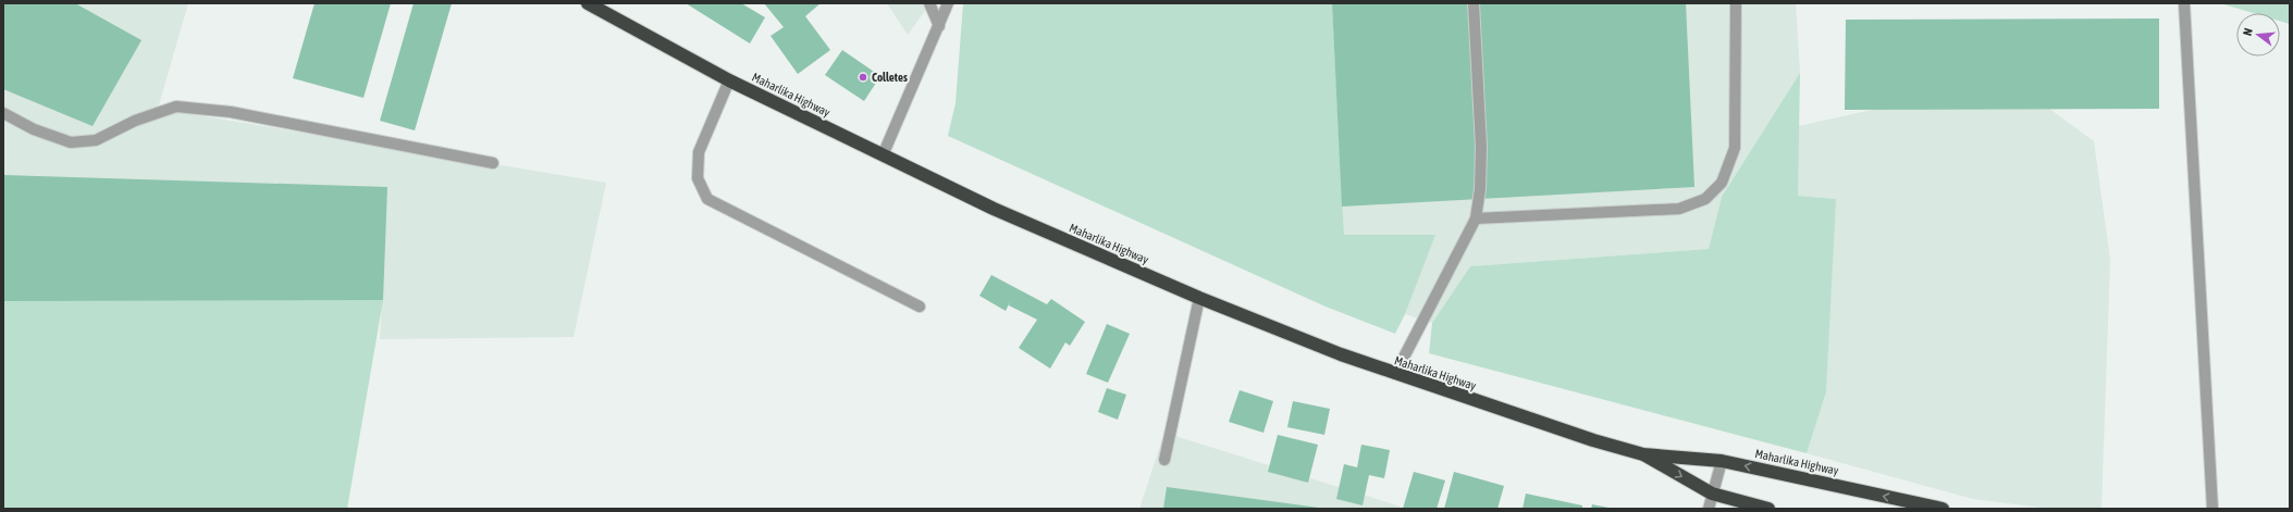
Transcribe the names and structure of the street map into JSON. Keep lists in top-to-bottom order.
{
  "streets": {
    "highway": ["Maharlika Highway"]
  },
  "places": ["Colletes"],
  "north": "left"
}
